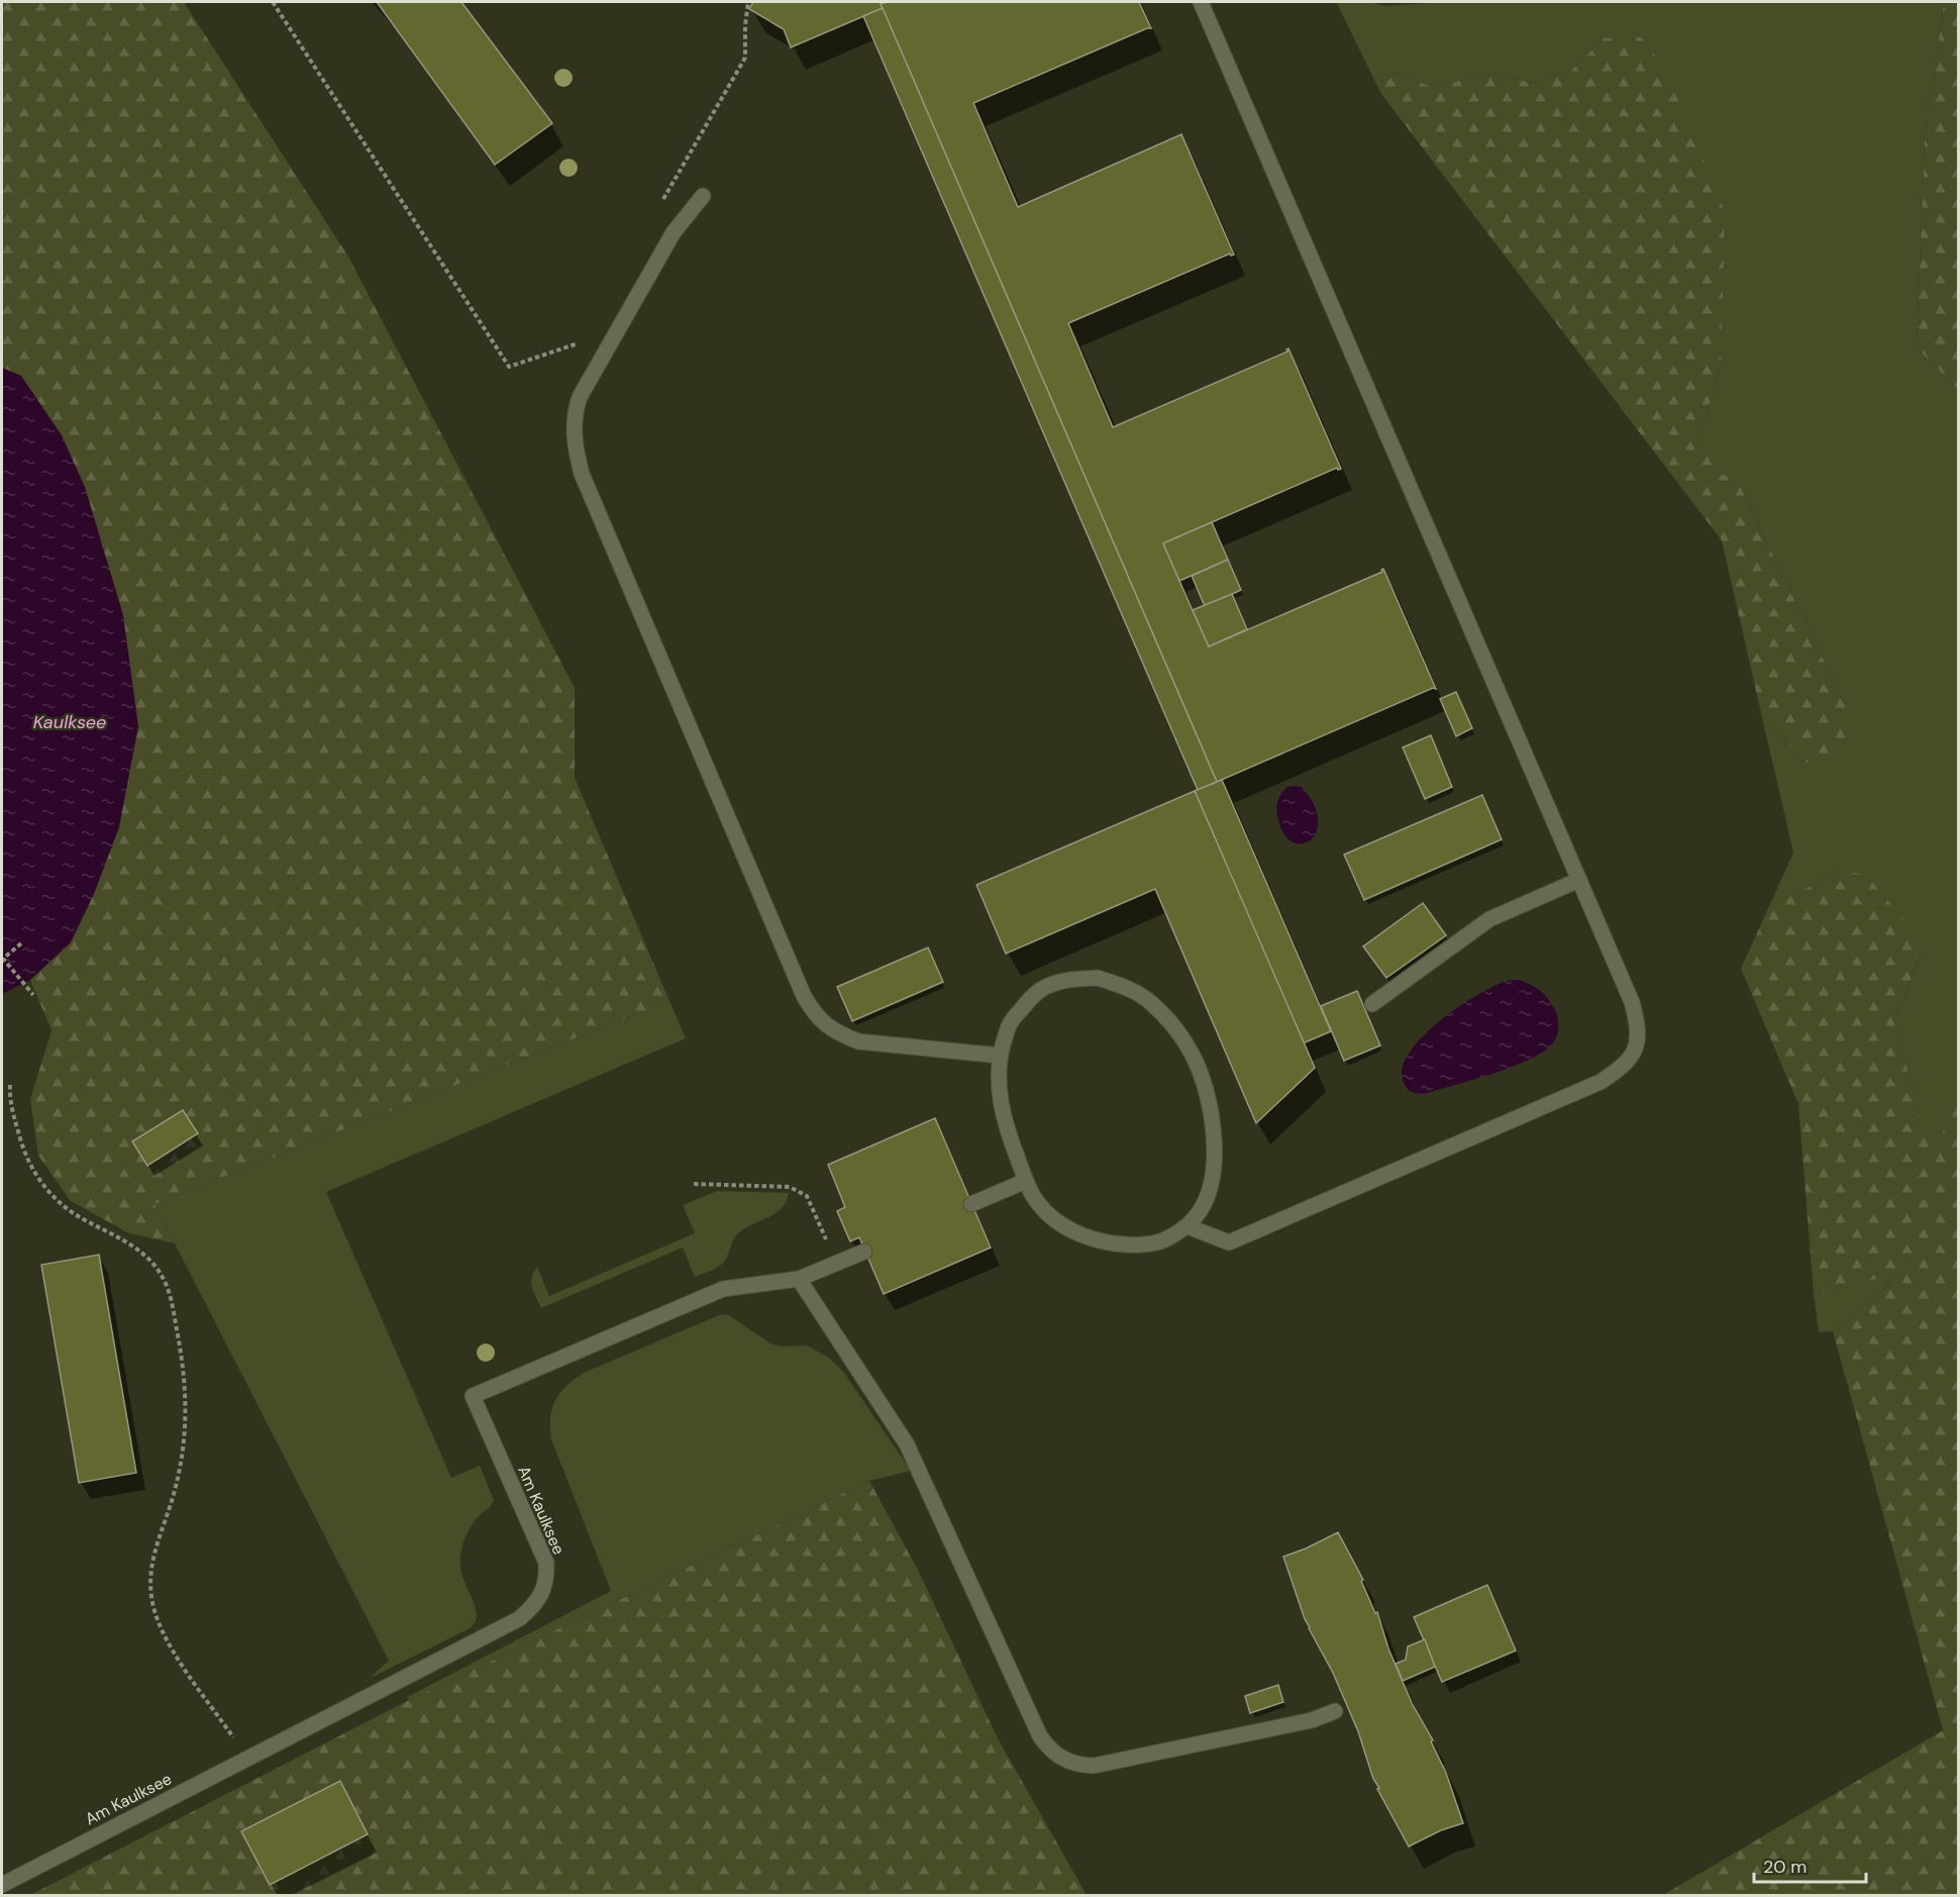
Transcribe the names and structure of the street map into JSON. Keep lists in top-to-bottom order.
{
  "streets": {
    "lane": ["Am Kaulksee"]
  },
  "water": ["Kaulksee"],
  "scale_bar": "20 m"
}
